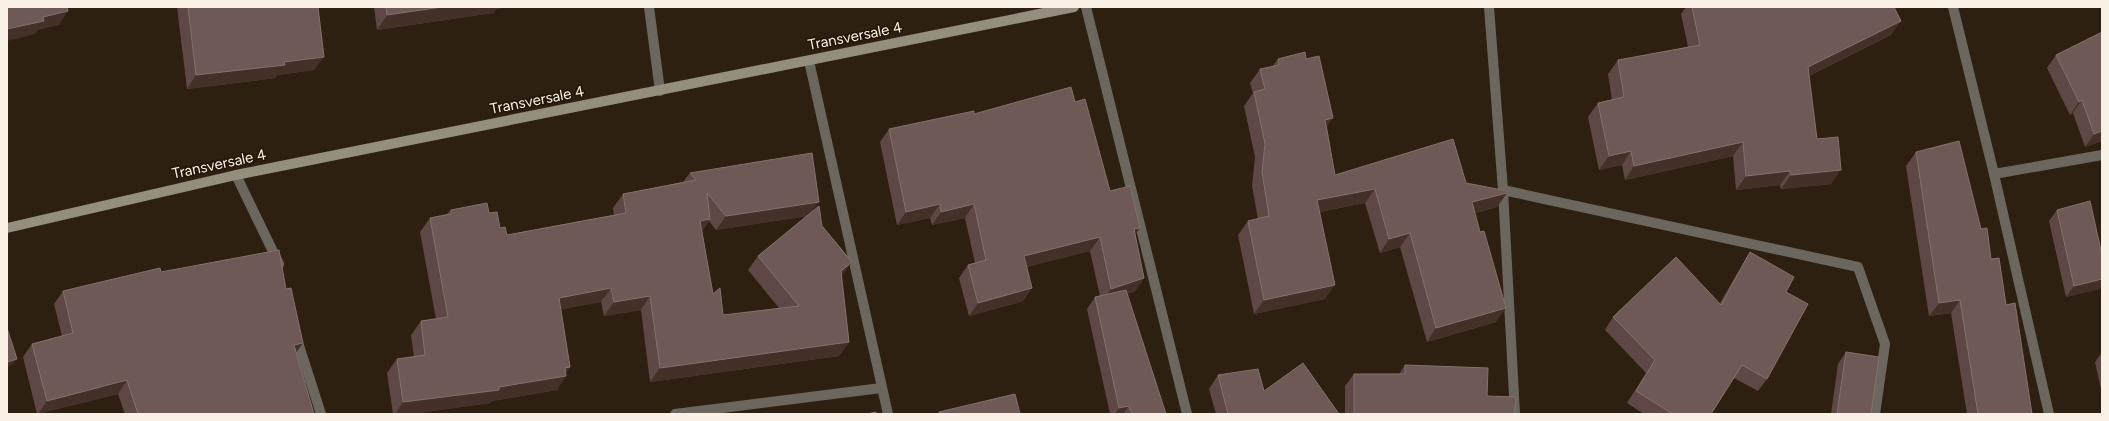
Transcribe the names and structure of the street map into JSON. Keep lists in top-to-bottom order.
{
  "streets": {
    "main road": ["Transversale 4"]
  }
}
